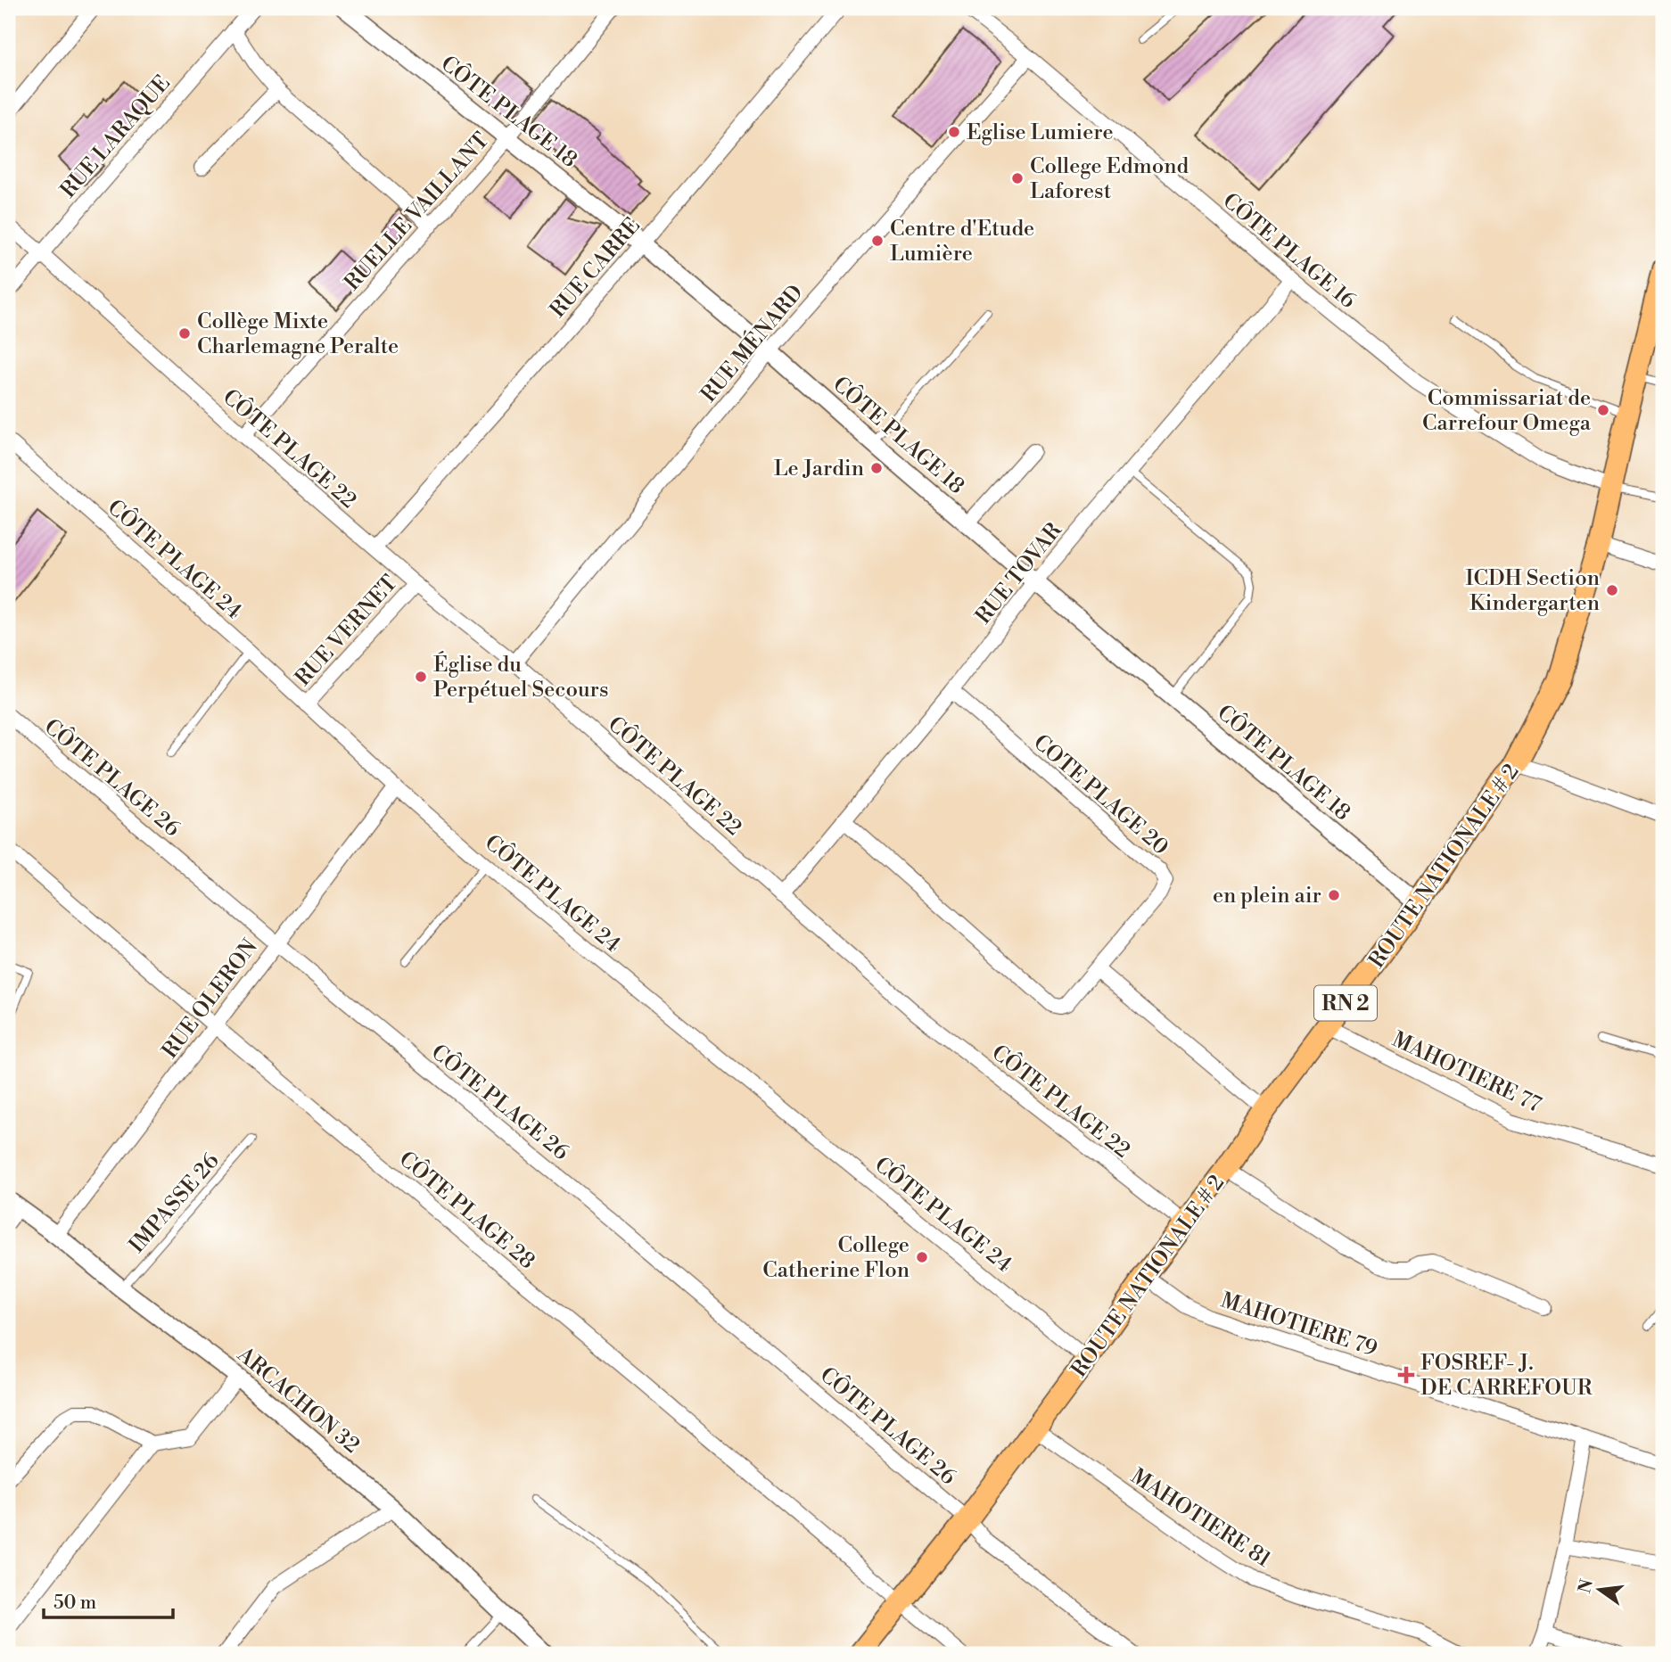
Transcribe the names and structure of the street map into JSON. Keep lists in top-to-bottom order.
{
  "streets": {
    "main road": ["ROUTE NATIONALE # 2", "RN 2"],
    "street": [
      "CÔTE PLAGE 18",
      "RUE LARAQUE",
      "RUELLE VAILLANT",
      "CÔTE PLAGE 16",
      "RUE CARRE",
      "RUE MÉNARD",
      "CÔTE PLAGE 22",
      "CÔTE PLAGE 24",
      "RUE TOVAR",
      "RUE VERNET",
      "CÔTE PLAGE 26",
      "COTE PLAGE 20",
      "RUE OLERON",
      "MAHOTIERE 77",
      "CÔTE PLAGE 28",
      "MAHOTIERE 79",
      "ARCACHON 32",
      "MAHOTIERE 81"
    ],
    "lane": ["IMPASSE 26"]
  },
  "crossings": [
    ["CÔTE PLAGE 18", "RUELLE VAILLANT"],
    ["CÔTE PLAGE 18", "RUE CARRE"],
    ["CÔTE PLAGE 18", "RUE MÉNARD"],
    ["CÔTE PLAGE 18", "RUE TOVAR"],
    ["CÔTE PLAGE 18", "ROUTE NATIONALE # 2"],
    ["RUE LARAQUE", "CÔTE PLAGE 22"],
    ["RUELLE VAILLANT", "CÔTE PLAGE 22"],
    ["CÔTE PLAGE 16", "RUE MÉNARD"],
    ["CÔTE PLAGE 16", "RUE TOVAR"],
    ["CÔTE PLAGE 16", "ROUTE NATIONALE # 2"],
    ["RUE CARRE", "CÔTE PLAGE 22"],
    ["RUE MÉNARD", "CÔTE PLAGE 22"],
    ["CÔTE PLAGE 22", "RUE TOVAR"],
    ["CÔTE PLAGE 22", "RUE VERNET"],
    ["CÔTE PLAGE 22", "ROUTE NATIONALE # 2"],
    ["CÔTE PLAGE 24", "RUE VERNET"],
    ["CÔTE PLAGE 24", "ROUTE NATIONALE # 2"],
    ["CÔTE PLAGE 24", "RUE OLERON"],
    ["RUE TOVAR", "COTE PLAGE 20"],
    ["CÔTE PLAGE 26", "ROUTE NATIONALE # 2"],
    ["CÔTE PLAGE 26", "RUE OLERON"],
    ["ROUTE NATIONALE # 2", "MAHOTIERE 77"],
    ["ROUTE NATIONALE # 2", "CÔTE PLAGE 28"],
    ["ROUTE NATIONALE # 2", "MAHOTIERE 79"],
    ["ROUTE NATIONALE # 2", "MAHOTIERE 81"],
    ["RUE OLERON", "CÔTE PLAGE 28"],
    ["RUE OLERON", "ARCACHON 32"],
    ["IMPASSE 26", "ARCACHON 32"]
  ],
  "places": {
    "other": [
      "Eglise Lumiere",
      "College Edmond Laforest",
      "Centre d'Etude Lumière",
      "Collège Mixte Charlemagne Peralte",
      "Commissariat de Carrefour Omega",
      "Le Jardin",
      "ICDH Section Kindergarten",
      "Église du Perpétuel Secours",
      "en plein air",
      "College Catherine Flon"
    ],
    "health": ["FOSREF- J. DE CARREFOUR"]
  },
  "scale_bar": "50 m",
  "north": "left"
}
